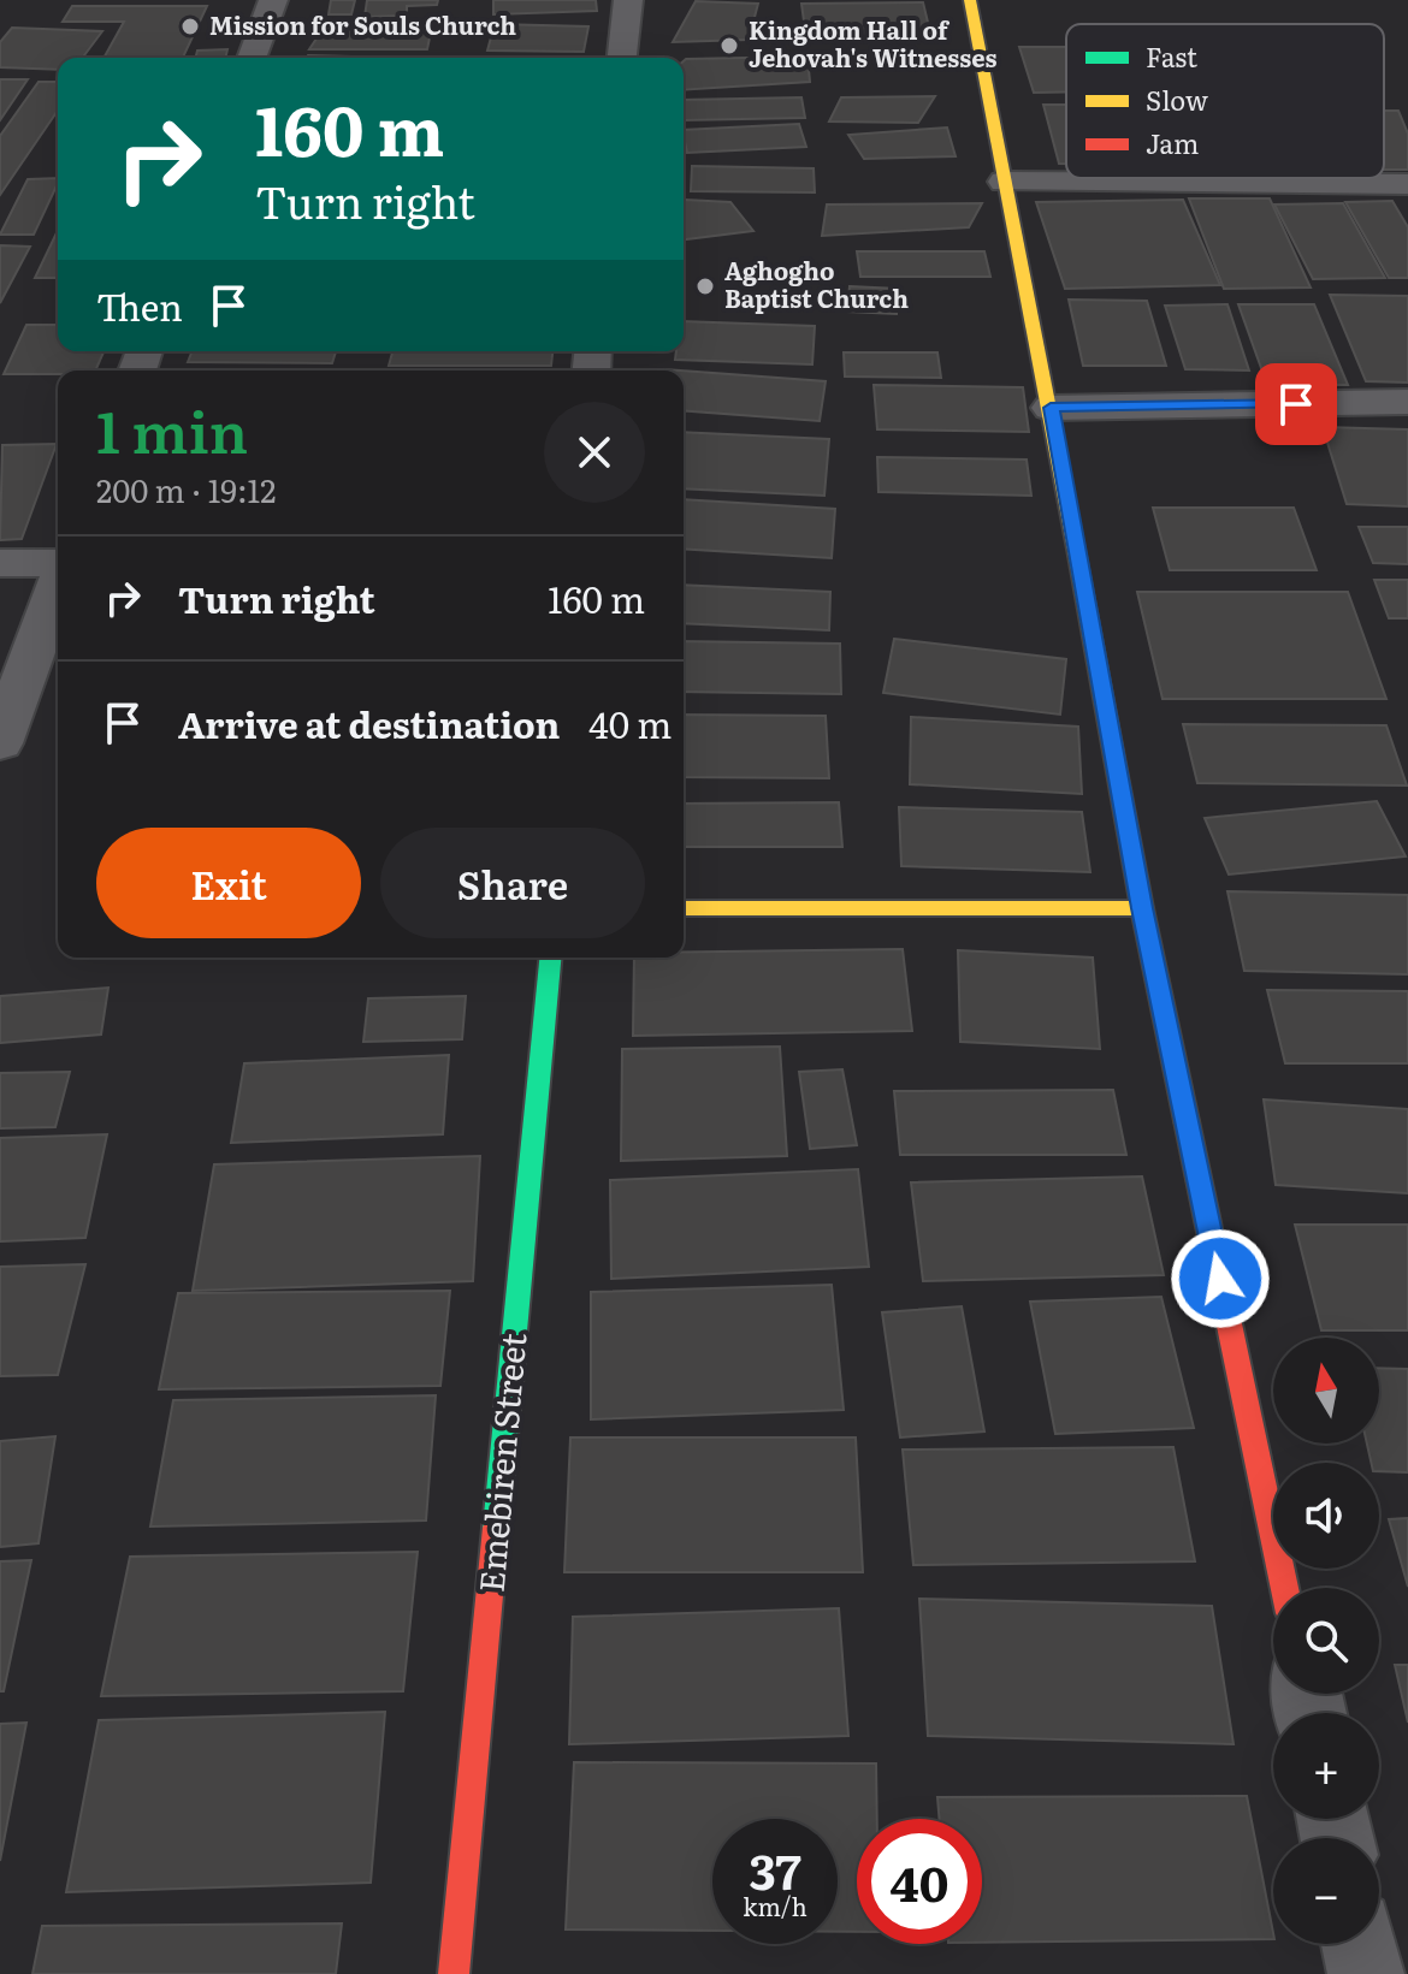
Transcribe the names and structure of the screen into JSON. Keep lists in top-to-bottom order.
{
  "streets": {
    "street": ["Emebiren Street"]
  },
  "places": ["Mission for Souls Church", "Kingdom Hall of Jehovah's Witnesses", "Aghogho Baptist Church"],
  "legend": ["Fast", "Slow", "Jam"],
  "north": "top",
  "page": {
    "turn": ["160 m", "Turn right"],
    "then": "Then",
    "heading": ["1 min", "200 m · 19:12"],
    "list": [
      {
        "name": "Turn right",
        "value": "160 m"
      },
      {
        "name": "Arrive at destination",
        "value": "40 m"
      }
    ],
    "buttons": ["Exit", "Share"],
    "map_buttons": ["+", "−"],
    "speed": "37 km/h",
    "limit": "40"
  }
}
